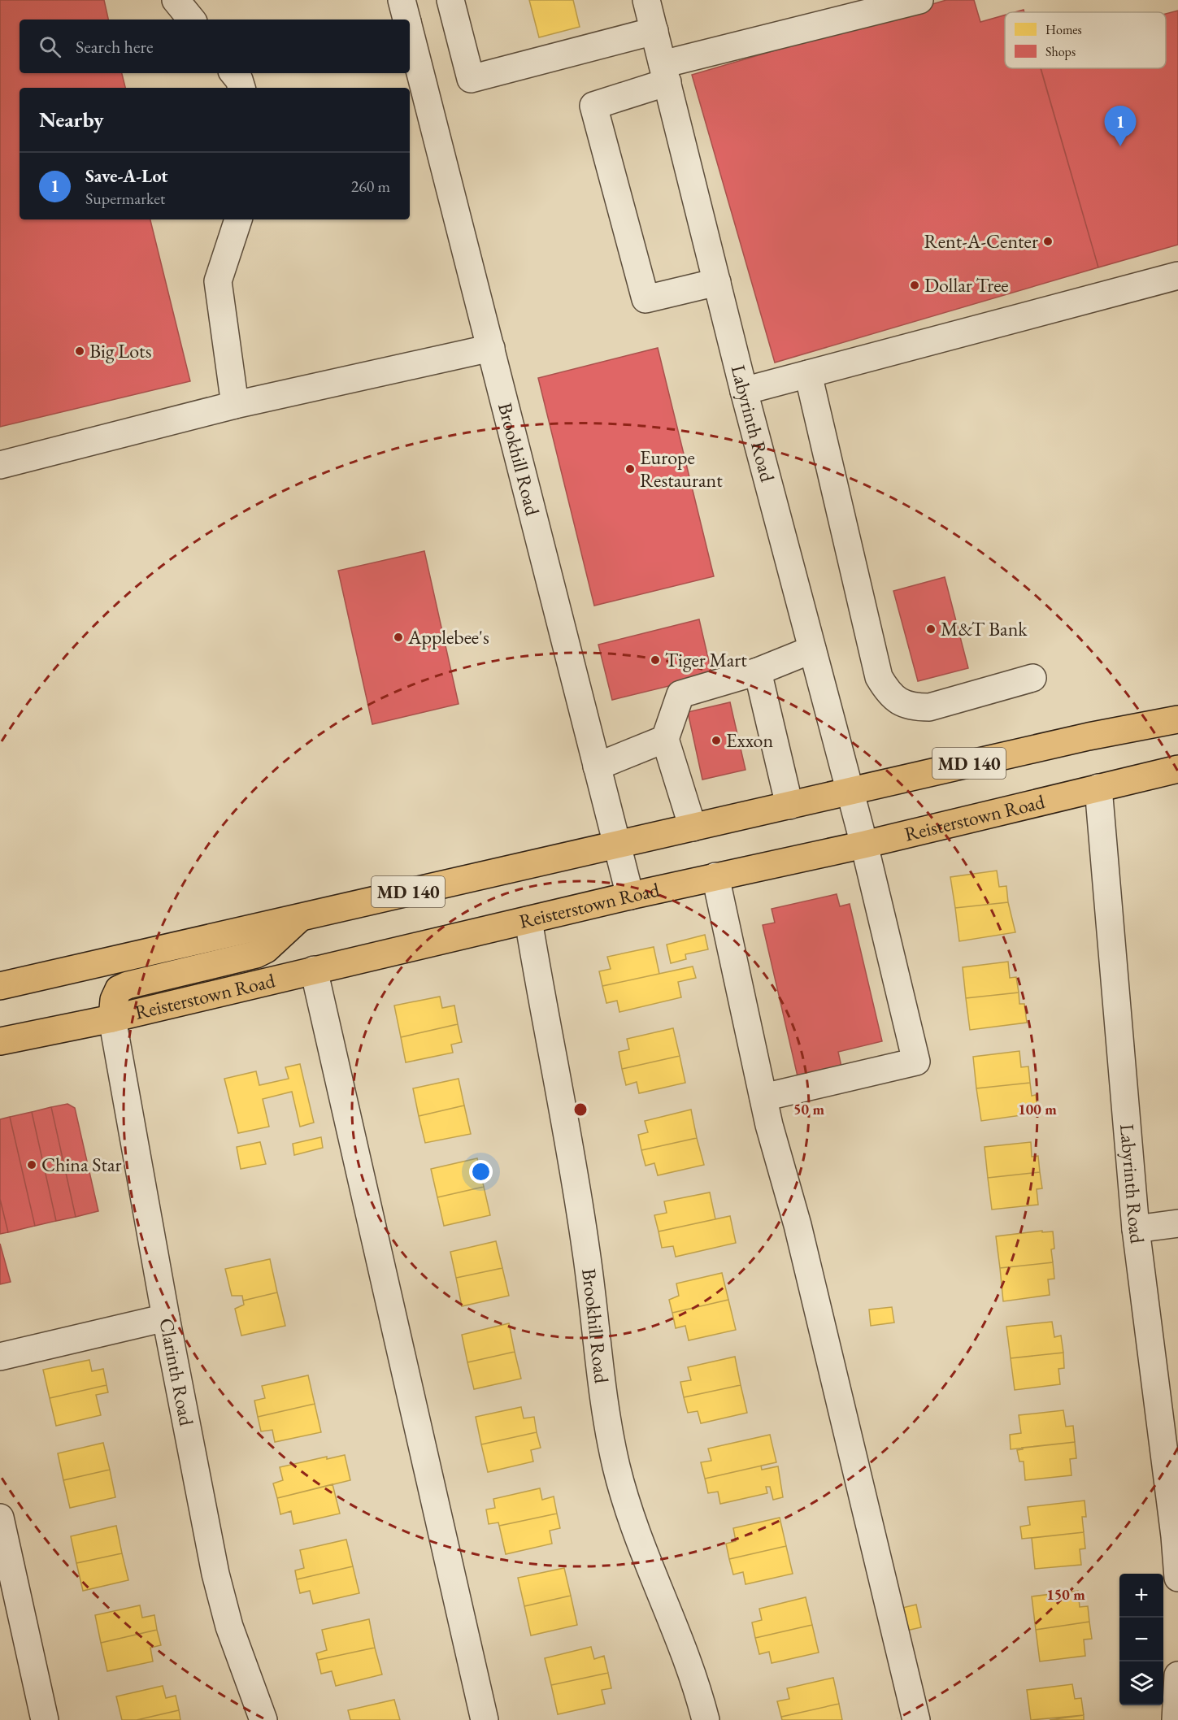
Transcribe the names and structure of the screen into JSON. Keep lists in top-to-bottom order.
{
  "streets": {
    "main road": ["MD 140", "Reisterstown Road"],
    "street": ["Labyrinth Road", "Brookhill Road", "Clarinth Road"]
  },
  "crossings": [
    ["Labyrinth Road", "MD 140"],
    ["Labyrinth Road", "Reisterstown Road"],
    ["Brookhill Road", "MD 140"],
    ["Brookhill Road", "Reisterstown Road"],
    ["Reisterstown Road", "Clarinth Road"]
  ],
  "places": [
    "Rent-A-Center",
    "Dollar Tree",
    "Big Lots",
    "Europe Restaurant",
    "M&T Bank",
    "Applebee's",
    "Tiger Mart",
    "Exxon",
    "China Star"
  ],
  "legend": ["Homes", "Shops"],
  "page": {
    "search": "Search here",
    "heading": "Nearby",
    "pins": "1",
    "list": [
      {
        "mark": "1",
        "name": "Save-A-Lot",
        "note": "Supermarket",
        "value": "260 m"
      }
    ],
    "map_buttons": ["+", "−"]
  },
  "rings": ["50 m", "100 m", "150 m"]
}
